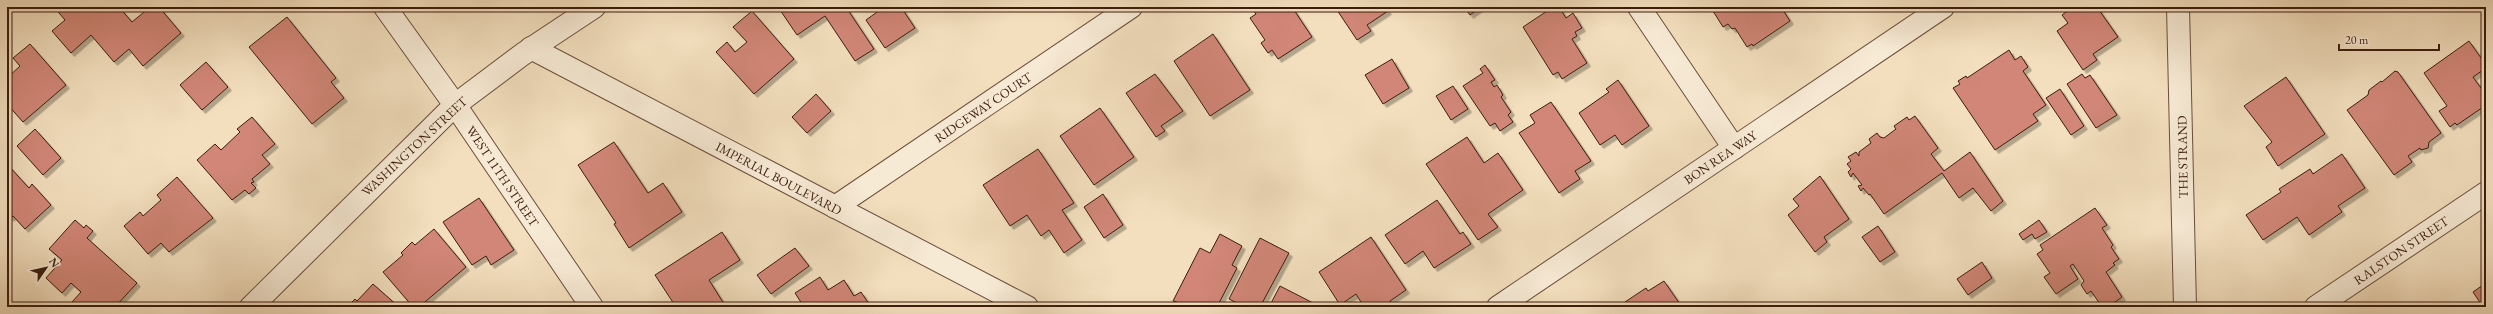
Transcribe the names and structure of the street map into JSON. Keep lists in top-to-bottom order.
{
  "streets": {
    "street": [
      "RIDGEWAY COURT",
      "WASHINGTON STREET",
      "BON REA WAY",
      "THE STRAND",
      "WEST 11TH STREET",
      "IMPERIAL BOULEVARD",
      "RALSTON STREET"
    ]
  },
  "crossings": [
    ["RIDGEWAY COURT", "IMPERIAL BOULEVARD"],
    ["WASHINGTON STREET", "WEST 11TH STREET"],
    ["WASHINGTON STREET", "IMPERIAL BOULEVARD"]
  ],
  "scale_bar": "20 m",
  "north": "top right"
}
